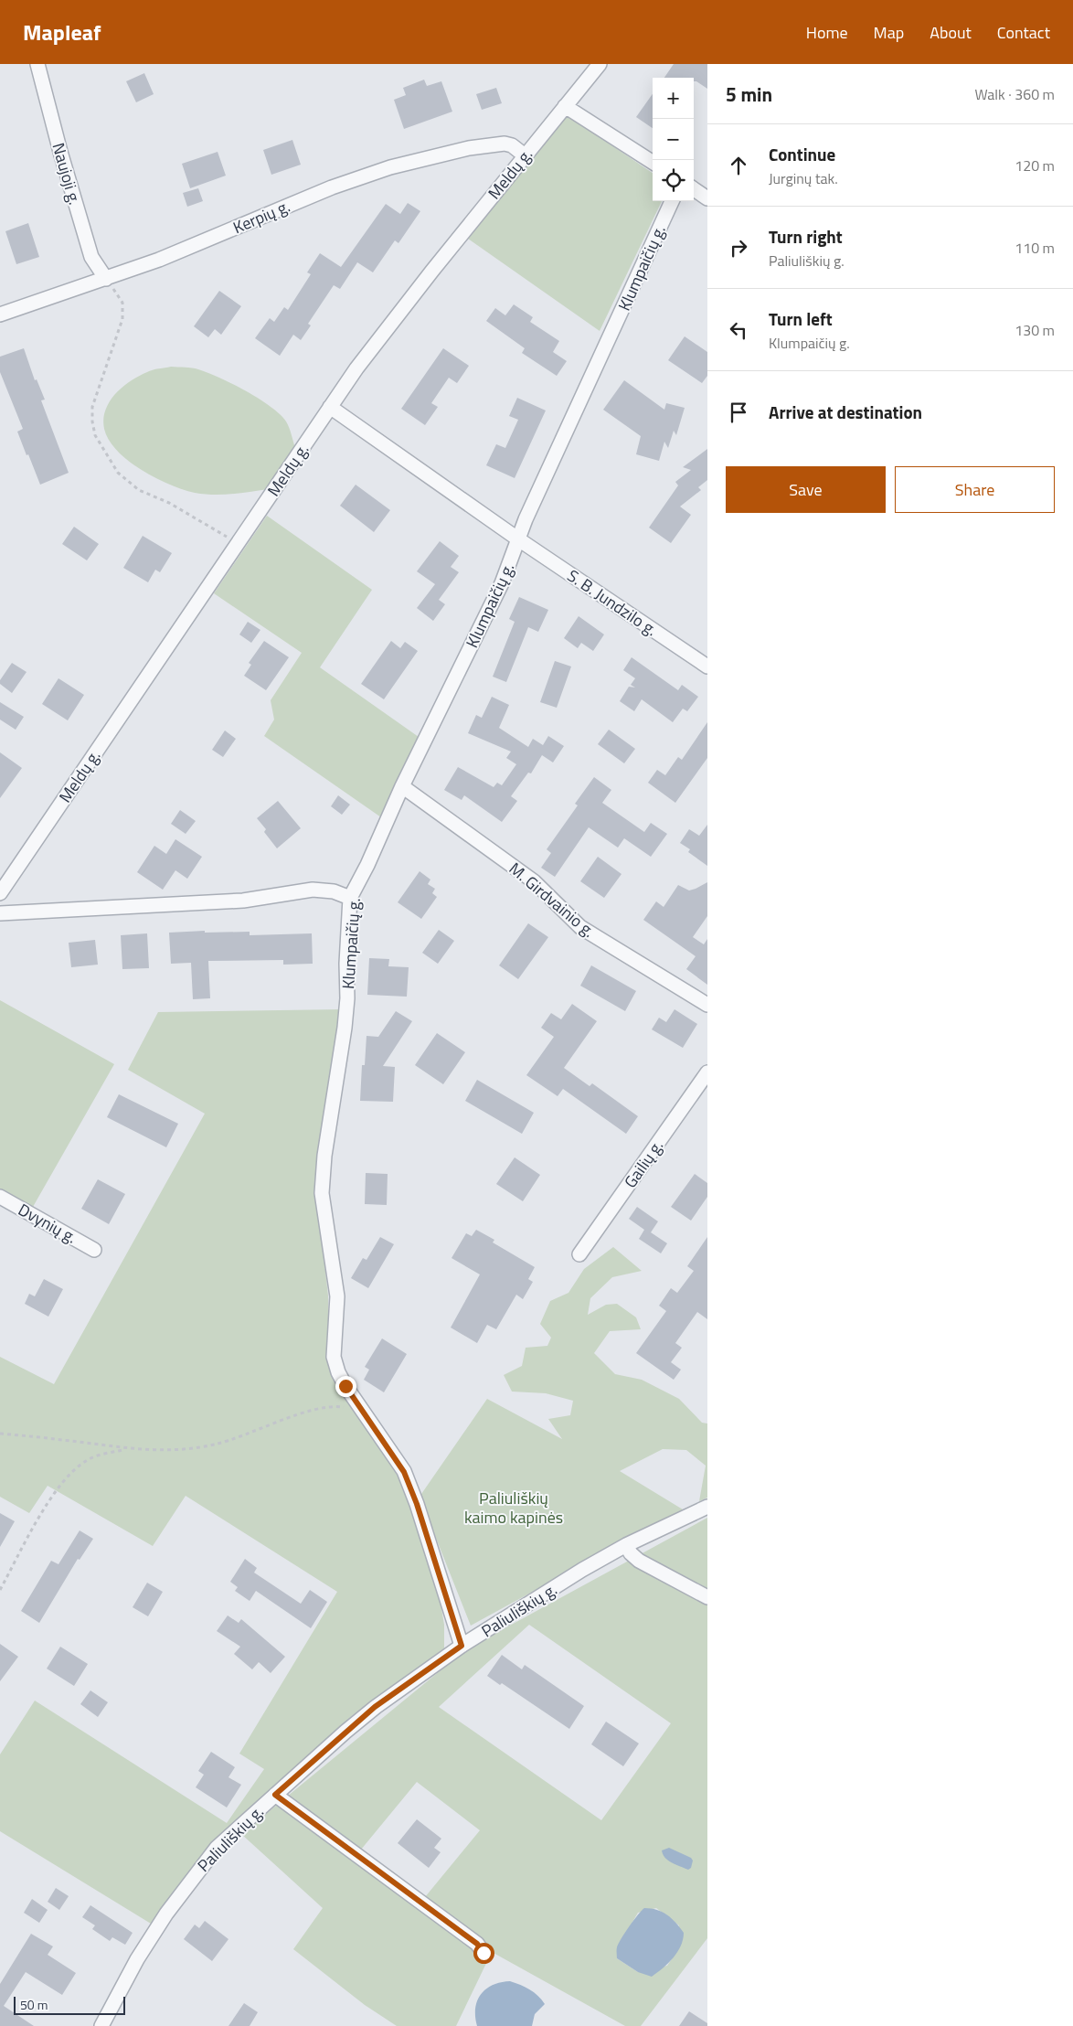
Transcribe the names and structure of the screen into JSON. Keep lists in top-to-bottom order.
{
  "streets": {
    "street": [
      "Naujoji g.",
      "Meldų g.",
      "Kerpių g.",
      "Klumpaičių g.",
      "S. B. Jundzilo g.",
      "M. Girdvainio g.",
      "Gailių g.",
      "Dvynių g.",
      "Paliuliškių g."
    ]
  },
  "crossings": [
    ["Naujoji g.", "Kerpių g."],
    ["Meldų g.", "Kerpių g."],
    ["Meldų g.", "S. B. Jundzilo g."],
    ["Klumpaičių g.", "S. B. Jundzilo g."],
    ["Klumpaičių g.", "M. Girdvainio g."],
    ["Klumpaičių g.", "Paliuliškių g."]
  ],
  "parks": ["Paliuliškių kaimo kapinės"],
  "scale_bar": "50 m",
  "page": {
    "header": "Mapleaf",
    "nav": [
      "Home",
      "Map",
      "About",
      "Contact"
    ],
    "heading": ["5 min", "Walk · 360 m"],
    "map_buttons": ["+", "−"],
    "list": [
      ["Continue", "Jurginų tak.", "120 m"],
      ["Turn right", "Paliuliškių g.", "110 m"],
      ["Turn left", "Klumpaičių g.", "130 m"],
      "Arrive at destination"
    ],
    "buttons": ["Save", "Share"],
    "scale": "50 m"
  }
}
